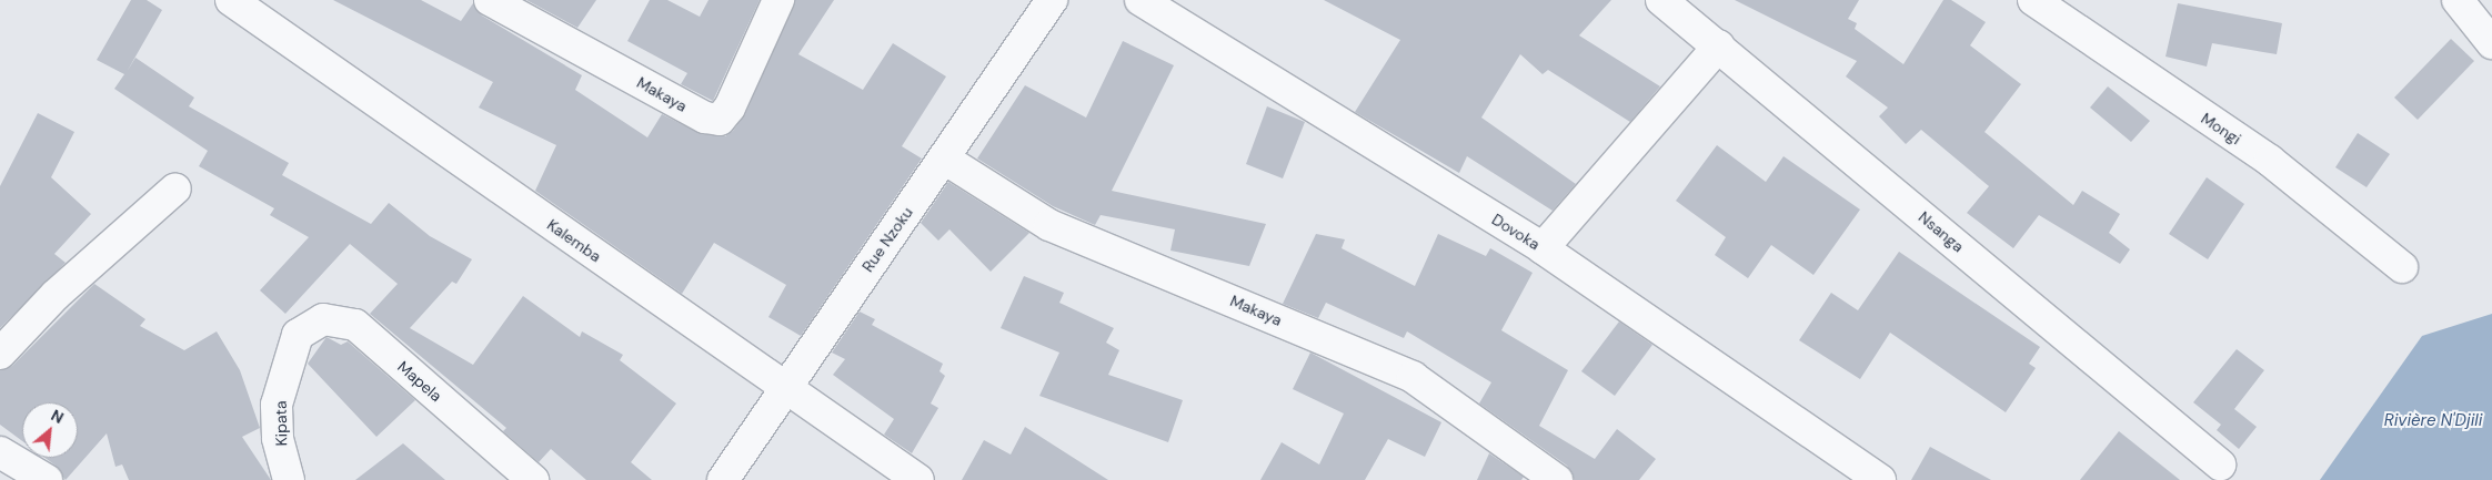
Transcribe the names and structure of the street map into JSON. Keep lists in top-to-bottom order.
{
  "streets": {
    "street": [
      "Makaya",
      "Mongi",
      "Dovoka",
      "Nsanga",
      "Rue Nzoku",
      "Kalemba",
      "Mapela",
      "Kipata"
    ]
  },
  "crossings": [
    ["Makaya", "Rue Nzoku"],
    ["Rue Nzoku", "Kalemba"],
    ["Mapela", "Kipata"]
  ],
  "water": ["Rivière N'Djili"],
  "north": "top right"
}
